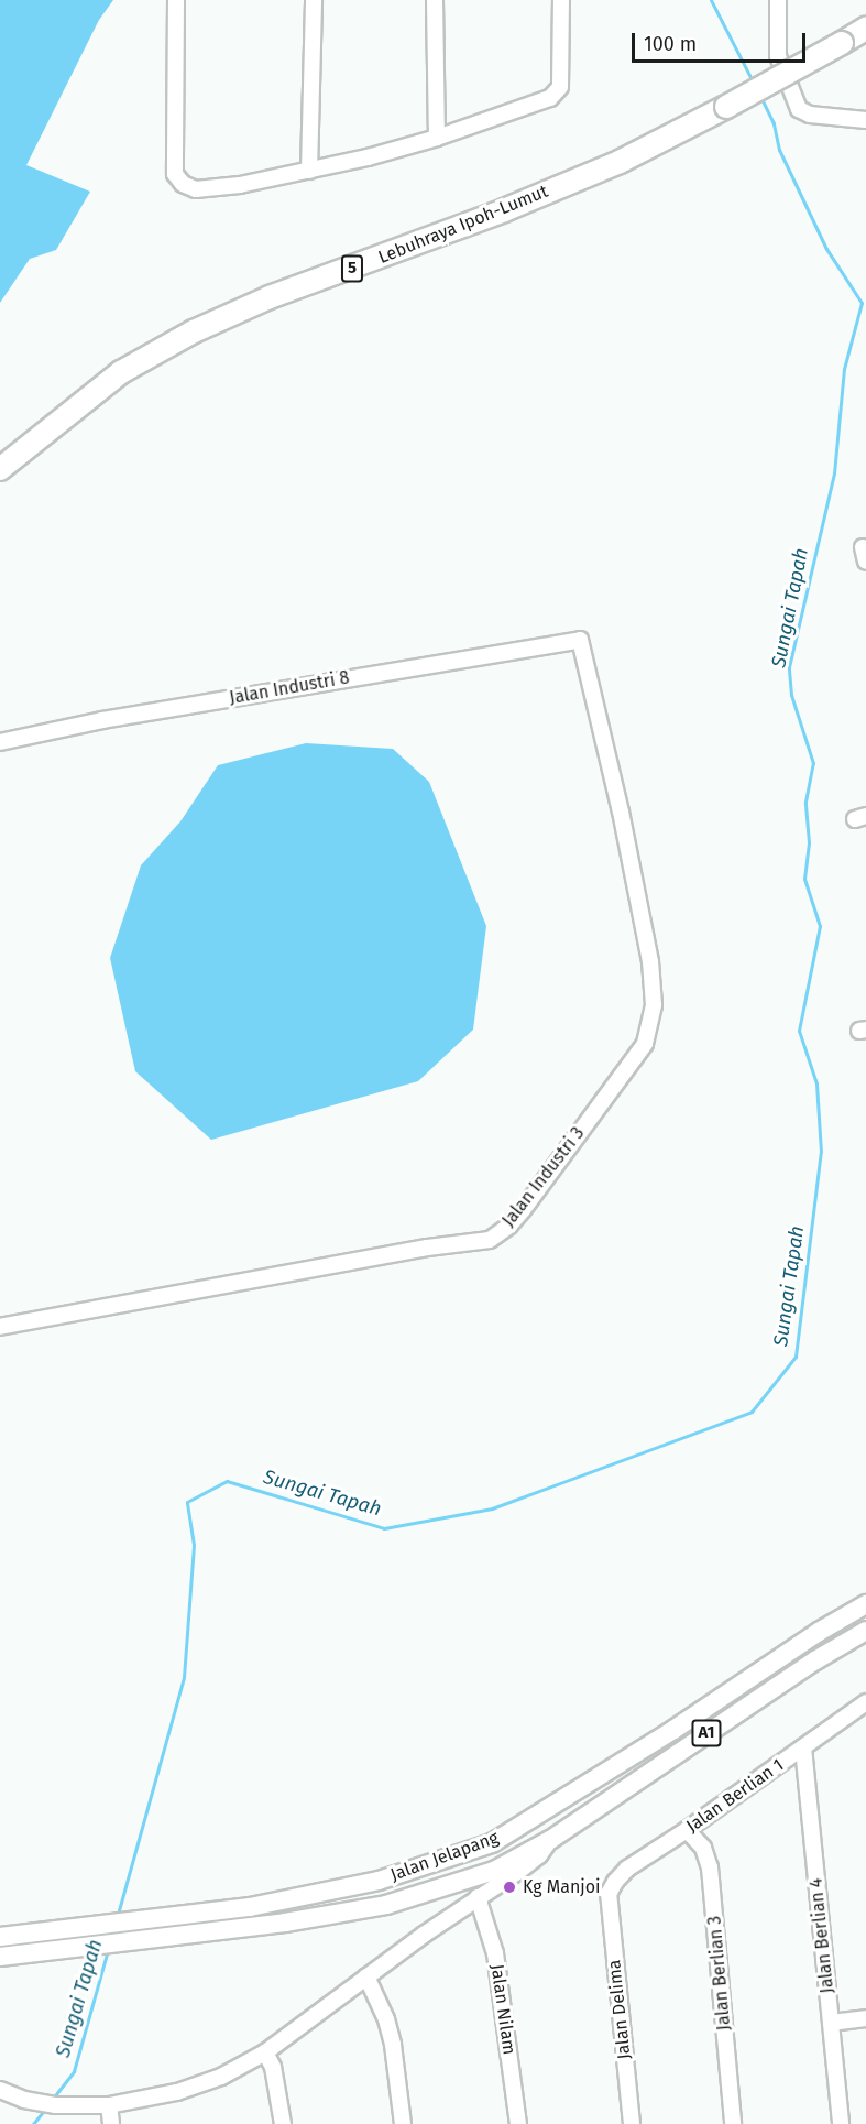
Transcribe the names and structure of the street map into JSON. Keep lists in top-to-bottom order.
{
  "streets": {
    "highway": ["Lebuhraya Ipoh-Lumut", "5"],
    "main road": ["A1", "Jalan Jelapang"],
    "street": [
      "Jalan Industri 8",
      "Jalan Industri 3",
      "Jalan Berlian 1",
      "Jalan Berlian 4",
      "Jalan Berlian 3",
      "Jalan Nilam",
      "Jalan Delima"
    ]
  },
  "crossings": [
    ["Jalan Industri 8", "Jalan Industri 3"],
    ["Jalan Berlian 1", "Jalan Berlian 4"],
    ["Jalan Berlian 1", "Jalan Berlian 3"],
    ["Jalan Berlian 1", "Jalan Delima"]
  ],
  "water": ["Sungai Tapah"],
  "places": ["Kg Manjoi"],
  "scale_bar": "100 m"
}
